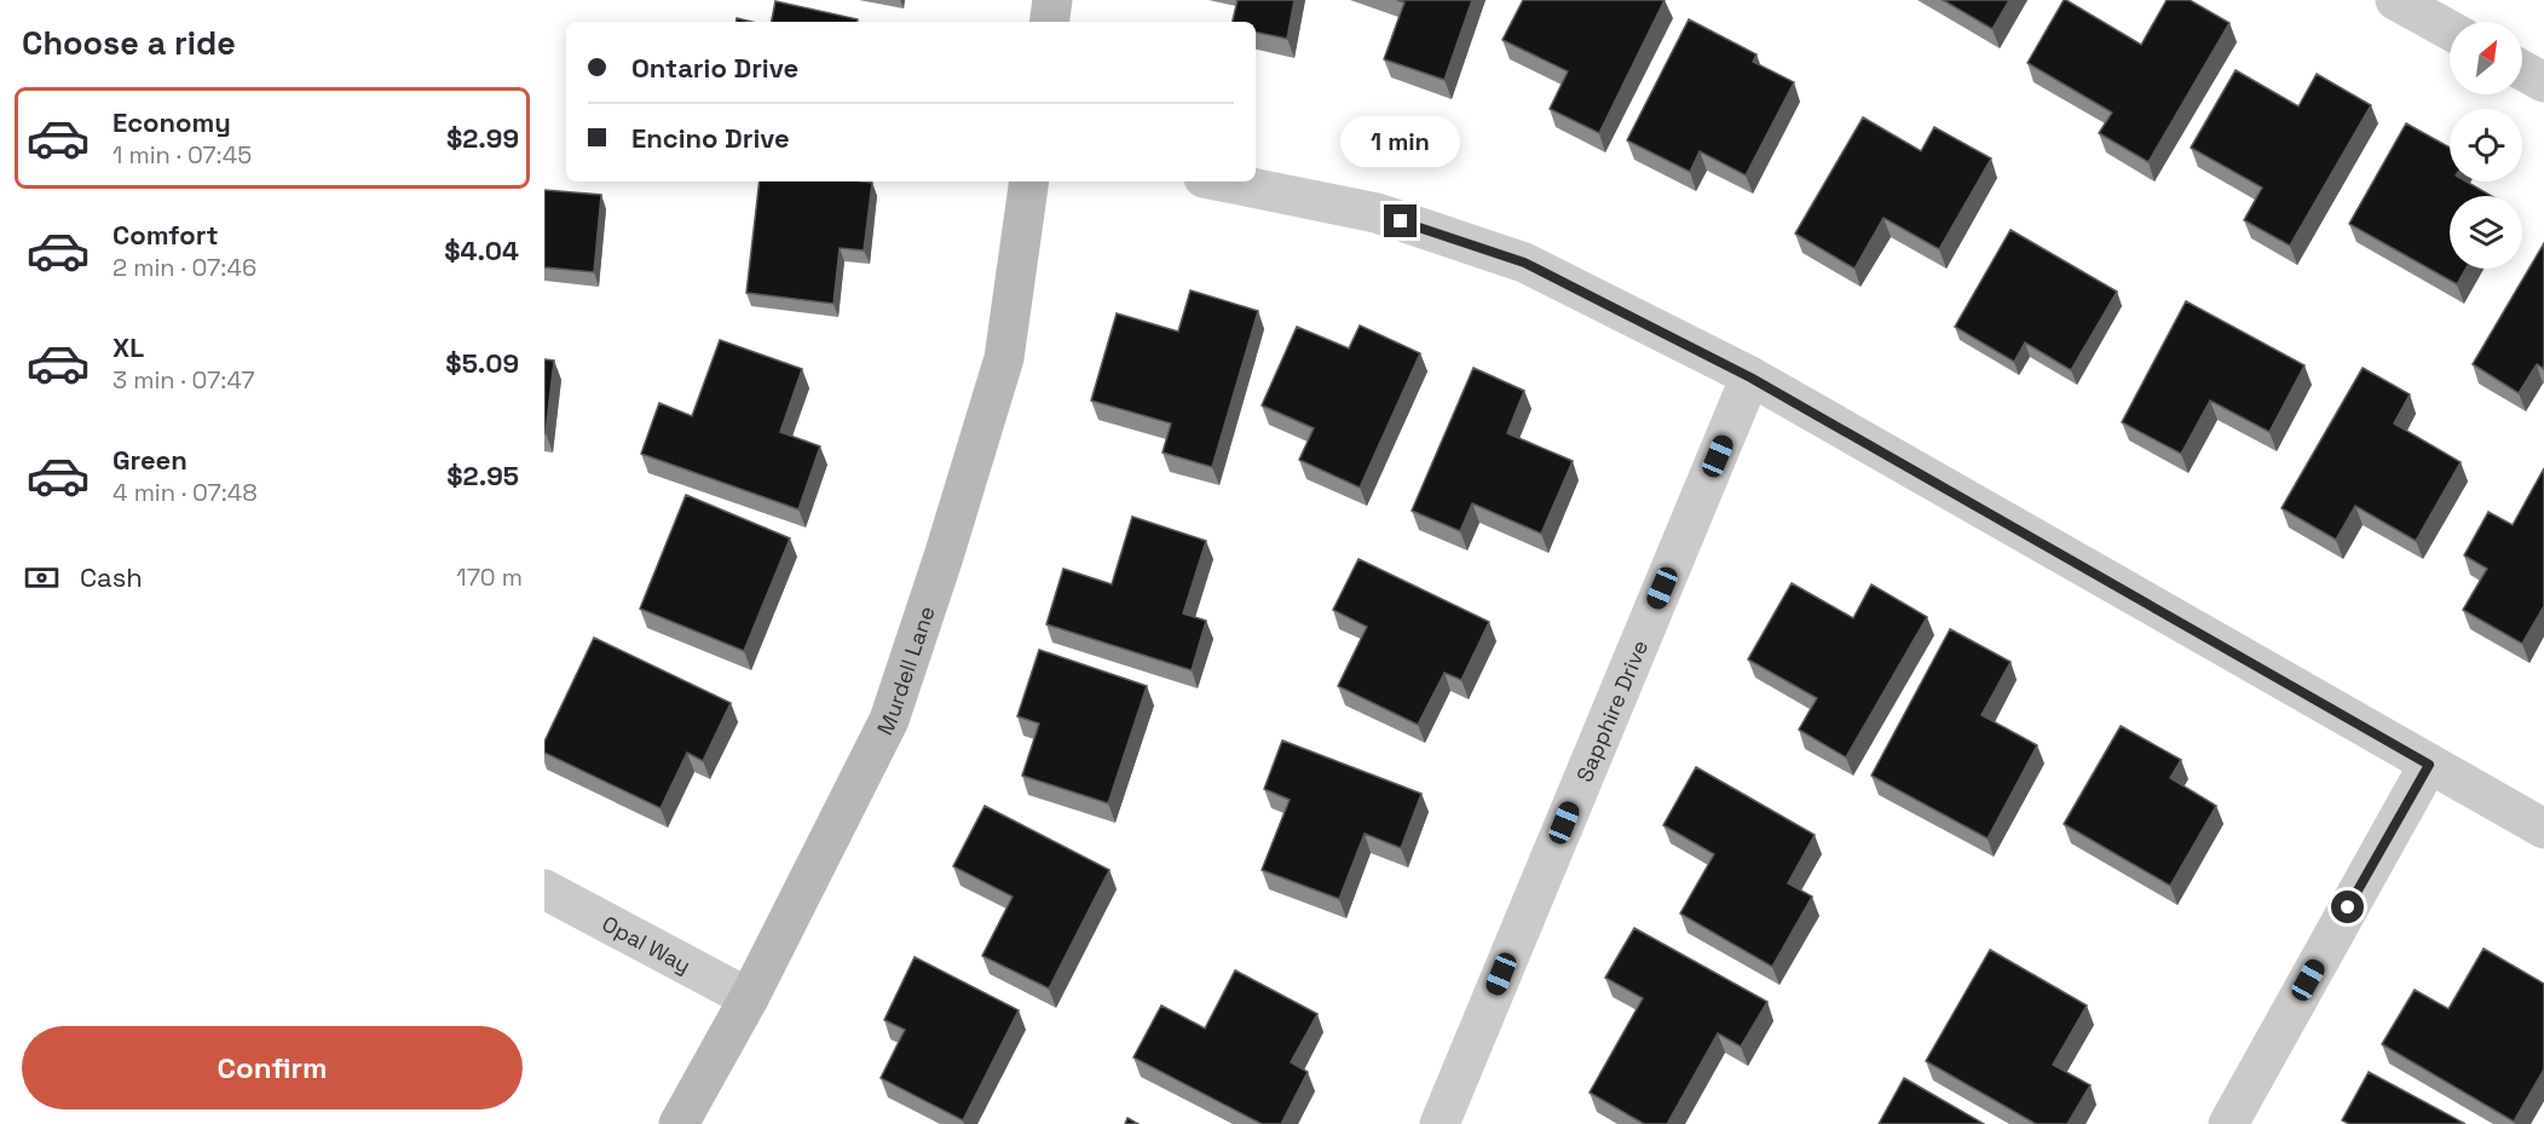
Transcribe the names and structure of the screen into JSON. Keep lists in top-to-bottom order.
{
  "streets": {
    "street": ["Murdell Lane", "Sapphire Drive", "Opal Way"]
  },
  "crossings": [
    ["Murdell Lane", "Opal Way"]
  ],
  "north": "top right",
  "page": {
    "heading": "Choose a ride",
    "banner": ["Ontario Drive", "Encino Drive"],
    "list": [
      {
        "name": "Economy",
        "note": "1 min · 07:45",
        "value": "$2.99"
      },
      {
        "name": "Comfort",
        "note": "2 min · 07:46",
        "value": "$4.04"
      },
      {
        "name": "XL",
        "note": "3 min · 07:47",
        "value": "$5.09"
      },
      {
        "name": "Green",
        "note": "4 min · 07:48",
        "value": "$2.95"
      }
    ],
    "bubble": "1 min",
    "pay": ["Cash", "170 m"],
    "buttons": "Confirm"
  }
}
